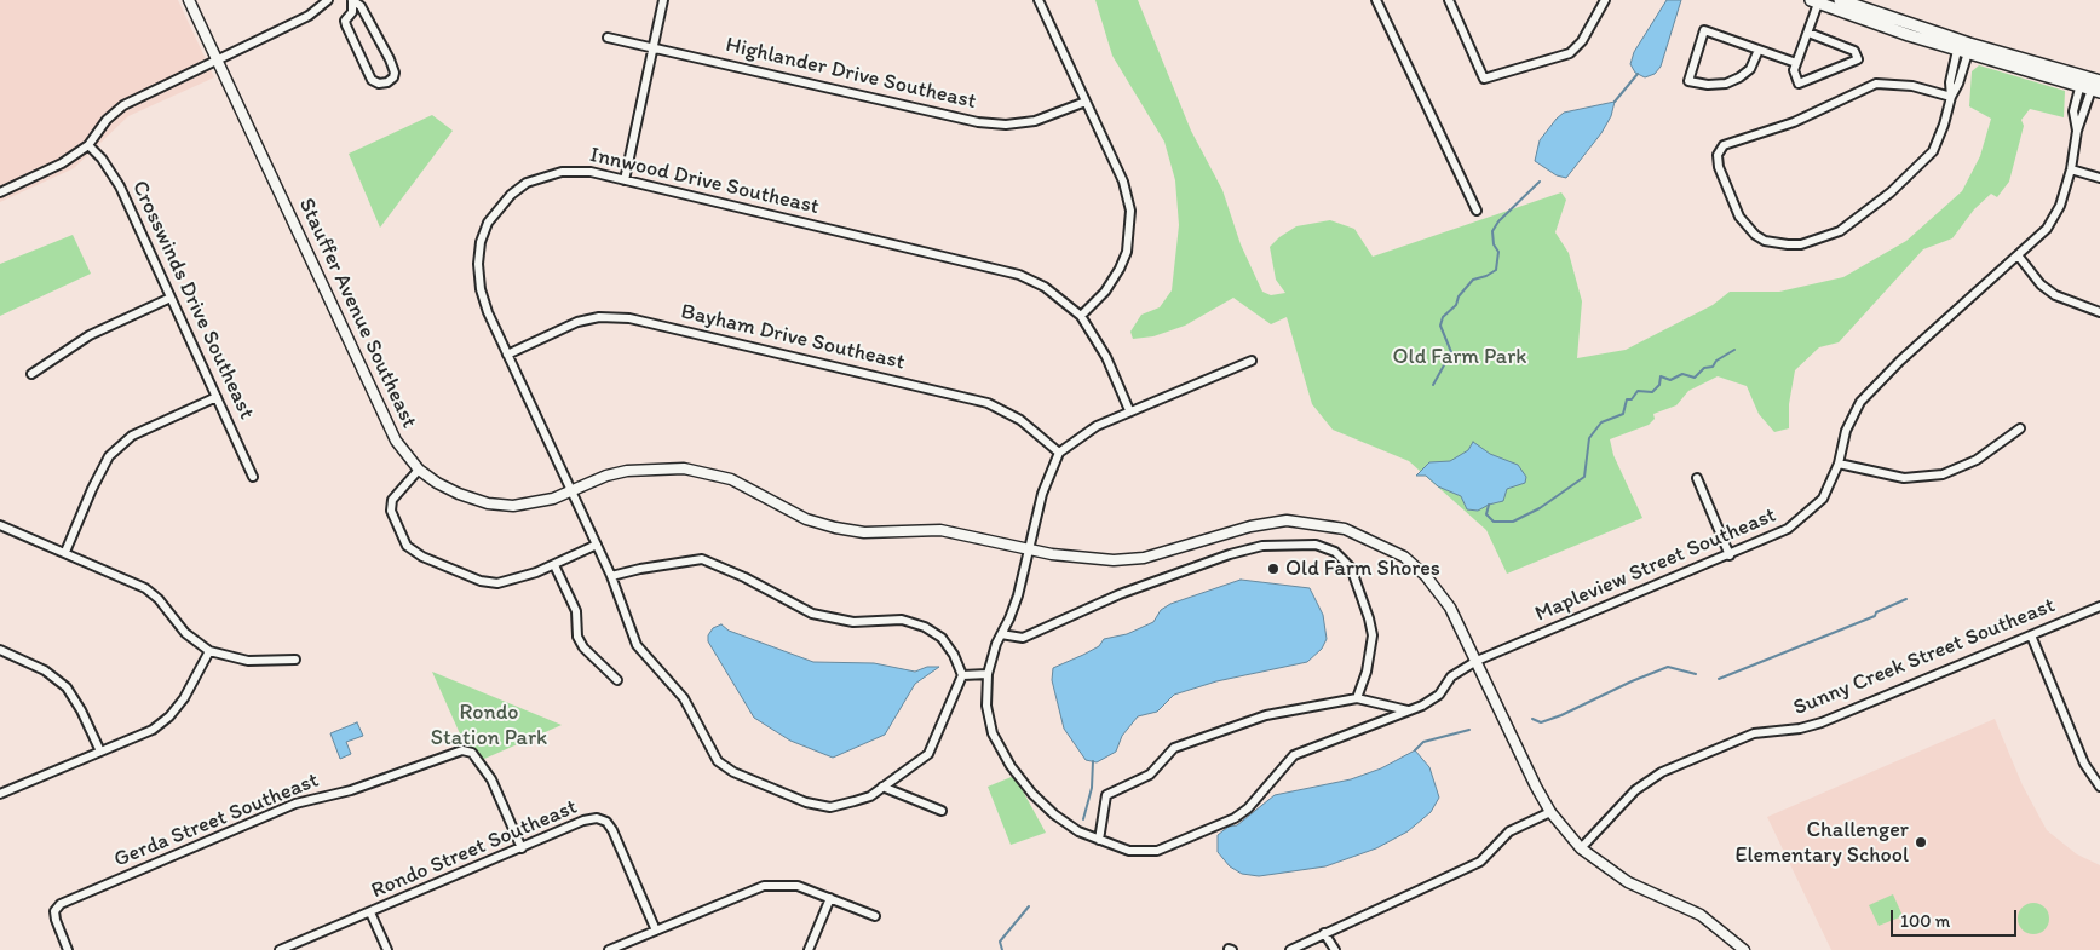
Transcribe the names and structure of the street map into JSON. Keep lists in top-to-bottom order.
{
  "streets": {
    "street": [
      "Highlander Drive Southeast",
      "Innwood Drive Southeast",
      "Crosswinds Drive Southeast",
      "Stauffer Avenue Southeast",
      "Bayham Drive Southeast",
      "Mapleview Street Southeast",
      "Sunny Creek Street Southeast",
      "Gerda Street Southeast",
      "Rondo Street Southeast"
    ]
  },
  "crossings": [
    ["Innwood Drive Southeast", "Stauffer Avenue Southeast"],
    ["Innwood Drive Southeast", "Bayham Drive Southeast"],
    ["Stauffer Avenue Southeast", "Mapleview Street Southeast"],
    ["Stauffer Avenue Southeast", "Sunny Creek Street Southeast"],
    ["Gerda Street Southeast", "Rondo Street Southeast"]
  ],
  "parks": ["Old Farm Park", "Rondo Station Park"],
  "places": ["Old Farm Shores", "Challenger Elementary School"],
  "scale_bar": "100 m"
}
